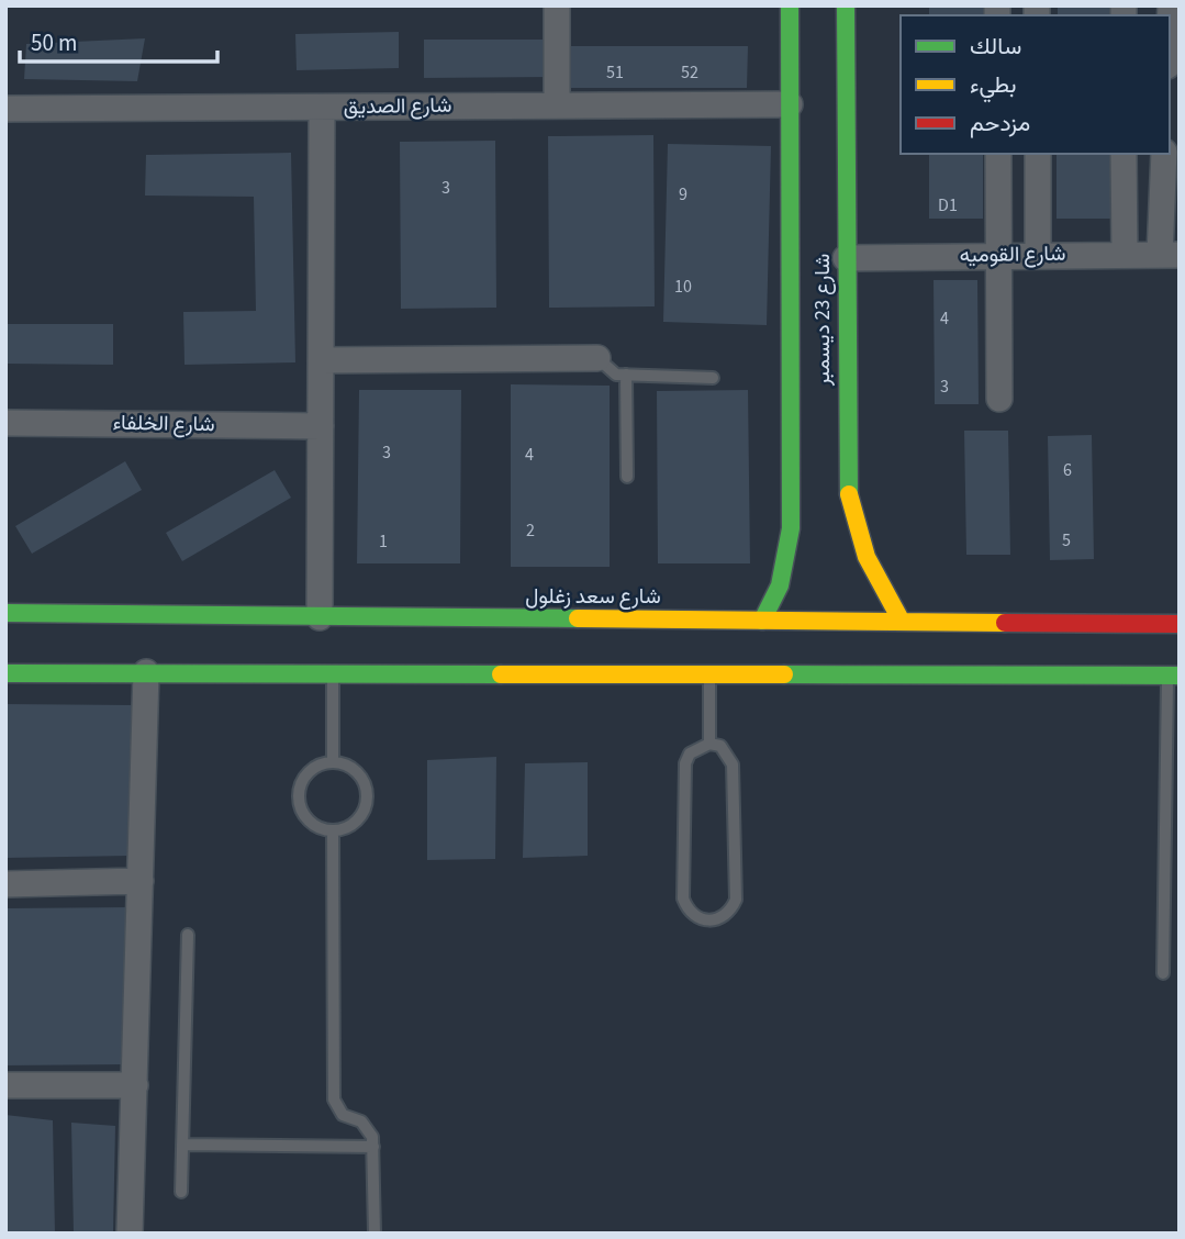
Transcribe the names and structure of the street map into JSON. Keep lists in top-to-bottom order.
{
  "streets": {
    "main road": ["شارع 23 ديسمبر", "شارع سعد زغلول"],
    "street": ["شارع الصديق", "شارع القوميه", "شارع الخلفاء"]
  },
  "crossings": [
    ["شارع الصديق", "شارع 23 ديسمبر"],
    ["شارع القوميه", "شارع 23 ديسمبر"],
    ["شارع 23 ديسمبر", "شارع سعد زغلول"]
  ],
  "house_numbers": [
    "51",
    "52",
    "3",
    "9",
    "D1",
    "10",
    "4",
    "3",
    "3",
    "4",
    "6",
    "2",
    "5",
    "1"
  ],
  "legend": ["سالك", "بطيء", "مزدحم"],
  "scale_bar": "50 m"
}
